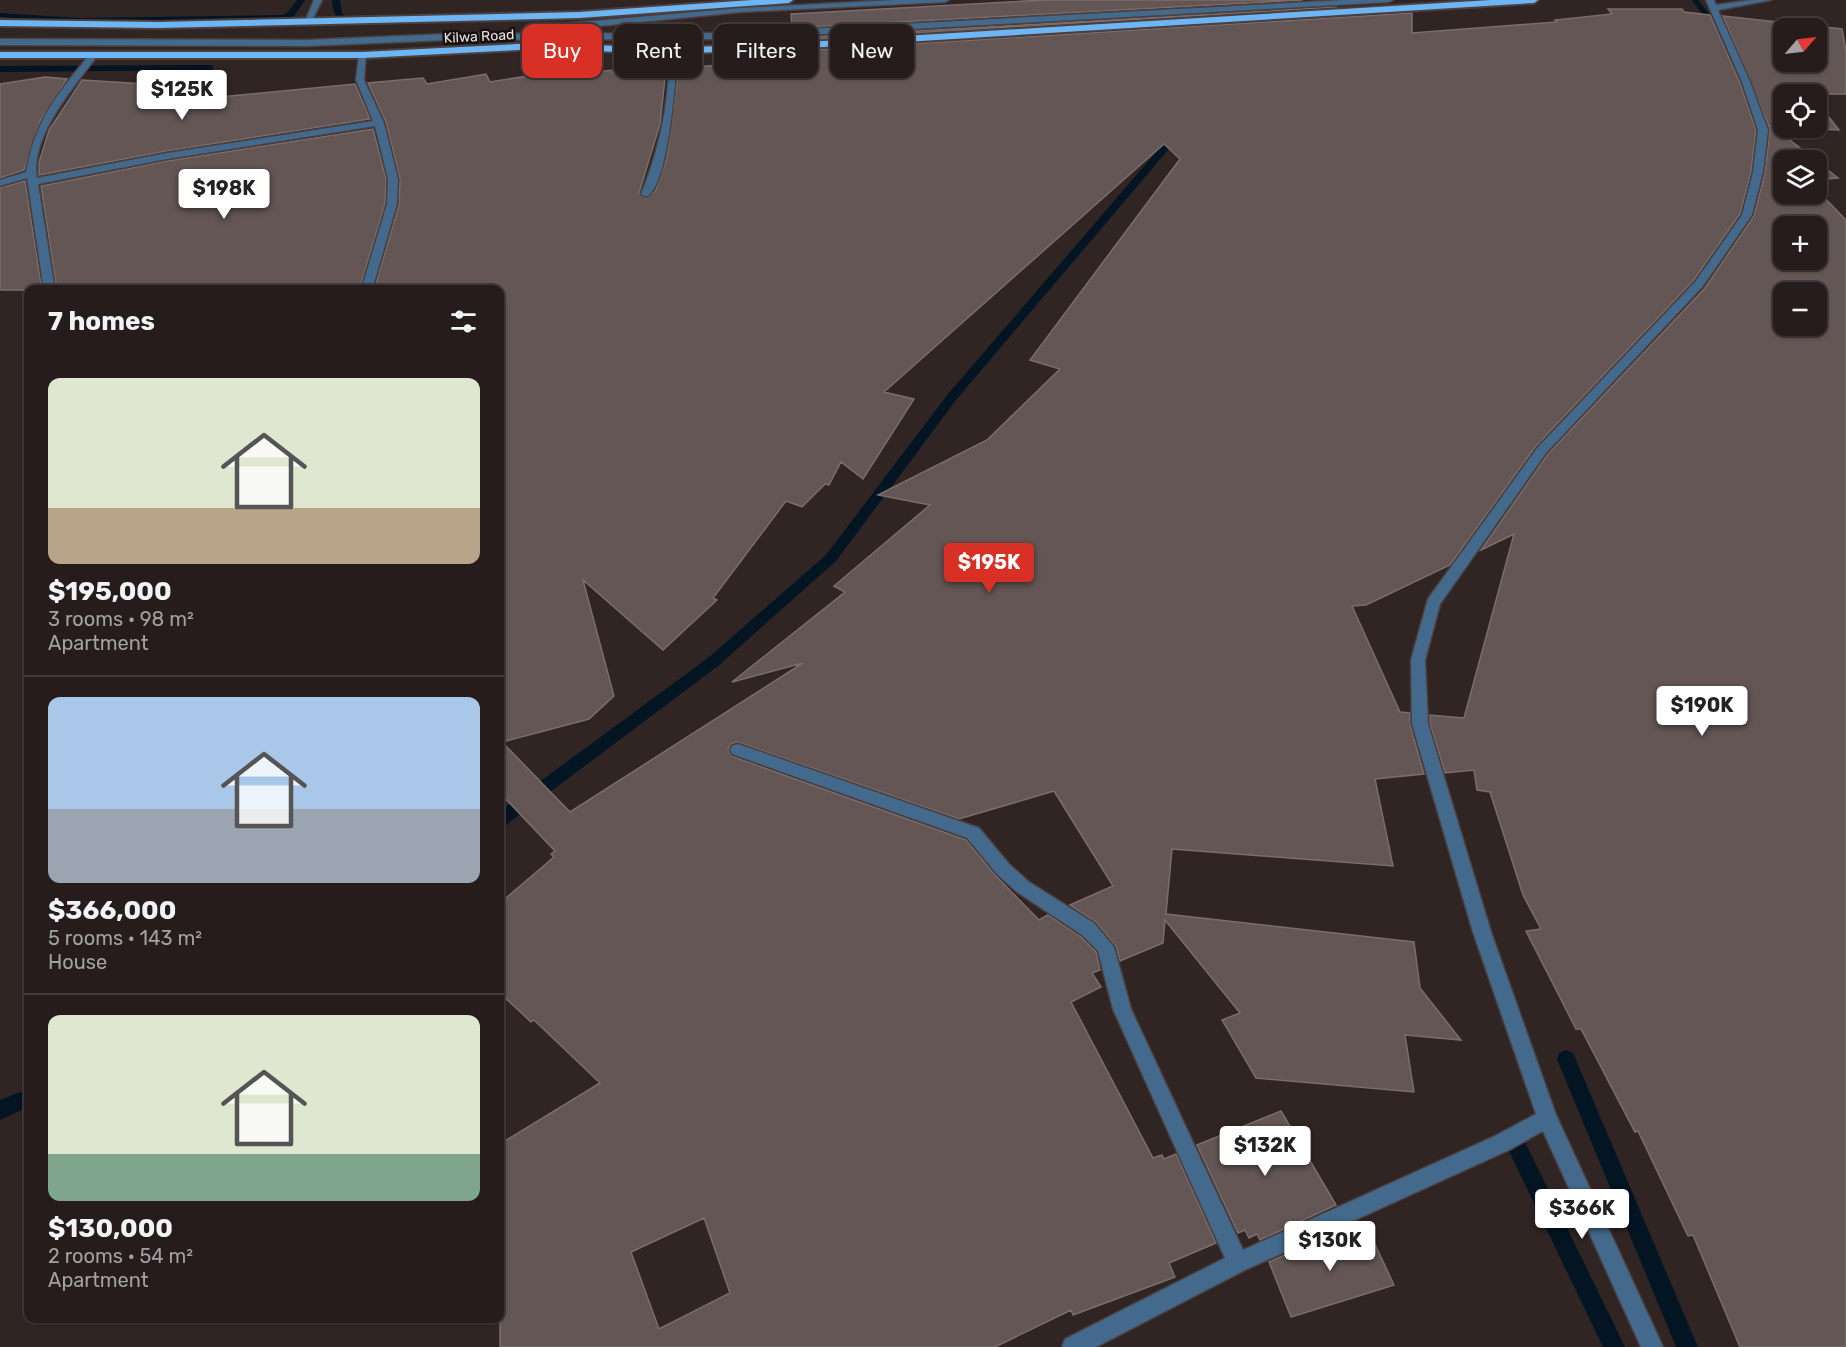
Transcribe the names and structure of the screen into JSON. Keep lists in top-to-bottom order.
{
  "streets": {
    "highway": ["Kilwa Road"]
  },
  "north": "top right",
  "page": {
    "map_buttons": ["+", "−"],
    "chip": [
      "Buy",
      "Rent",
      "Filters",
      "New"
    ],
    "price": [
      "$125K",
      "$198K",
      "$195K",
      "$190K",
      "$132K",
      "$366K",
      "$130K"
    ],
    "heading": "7 homes",
    "list": [
      {
        "name": "$195,000",
        "note": "3 rooms · 98 m² · Apartment"
      },
      {
        "name": "$366,000",
        "note": "5 rooms · 143 m² · House"
      },
      {
        "name": "$130,000",
        "note": "2 rooms · 54 m² · Apartment"
      }
    ]
  }
}
